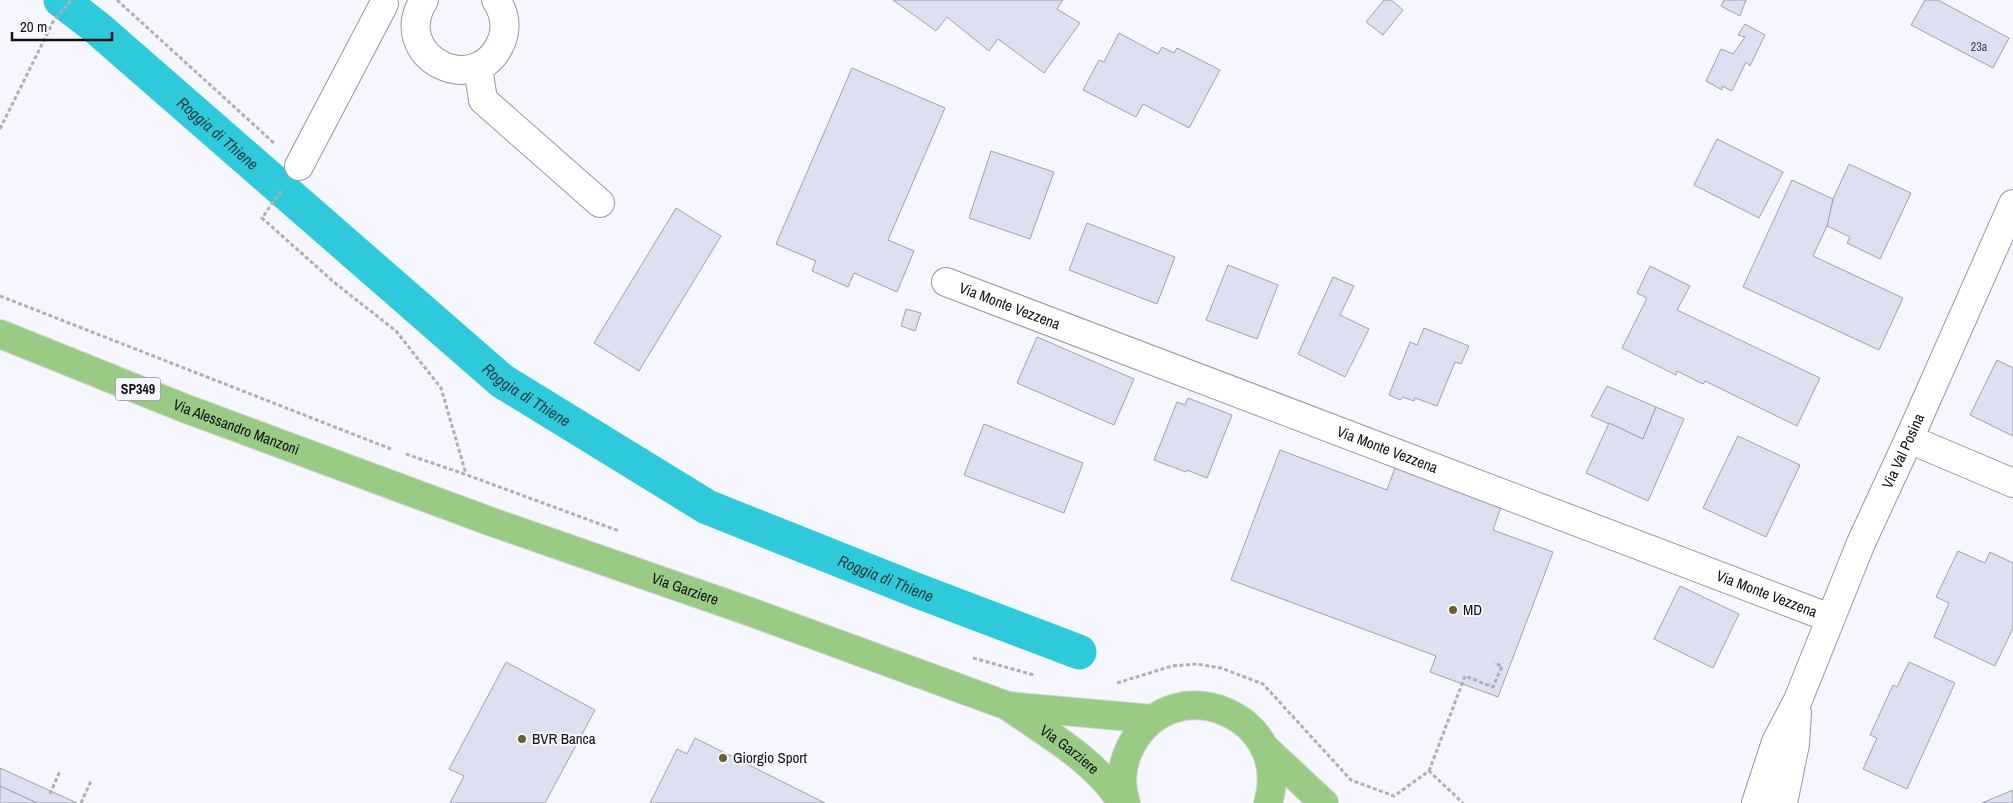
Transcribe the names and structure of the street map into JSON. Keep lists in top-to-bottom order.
{
  "streets": {
    "main road": ["SP349", "Via Alessandro Manzoni", "Via Garziere"],
    "street": ["Via Monte Vezzena", "Via Val Posina"]
  },
  "crossings": [
    ["Via Monte Vezzena", "Via Val Posina"],
    ["Via Alessandro Manzoni", "Via Garziere"]
  ],
  "water": ["Roggia di Thiene"],
  "places": ["MD", "BVR Banca", "Giorgio Sport"],
  "house_numbers": ["23a"],
  "scale_bar": "20 m"
}
